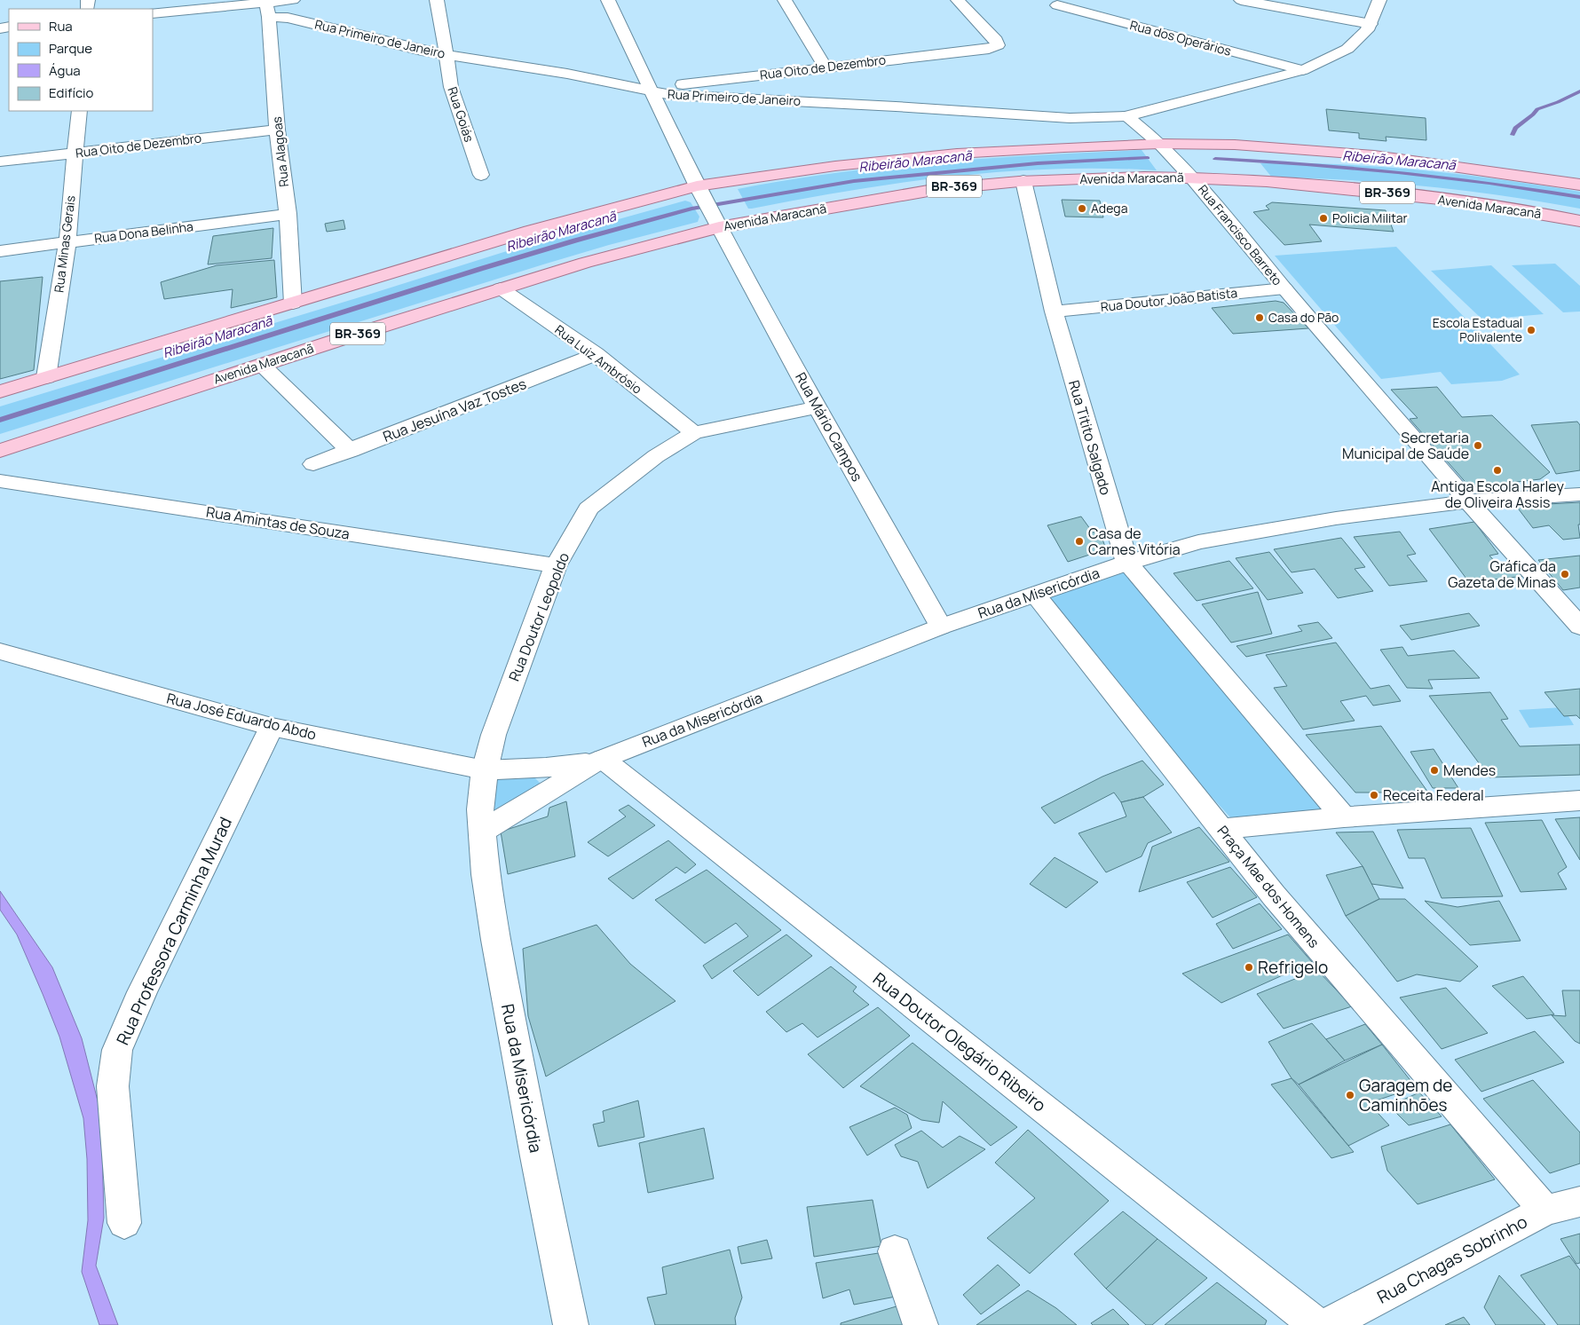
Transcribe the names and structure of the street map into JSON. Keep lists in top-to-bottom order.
{
  "streets": {
    "main road": ["Avenida Maracanã", "BR-369"],
    "street": [
      "Rua dos Operários",
      "Rua Primeiro de Janeiro",
      "Rua Oito de Dezembro",
      "Rua Goiás",
      "Rua Alagoas",
      "Rua Dona Belinha",
      "Rua Francisco Barreto",
      "Rua Minas Gerais",
      "Rua Doutor João Batista",
      "Rua Luiz Ambrósio",
      "Rua Jesuína Vaz Tostes",
      "Rua Mário Campos",
      "Rua Titito Salgado",
      "Rua Amintas de Souza",
      "Rua da Misericórdia",
      "Rua Doutor Leopoldo",
      "Rua José Eduardo Abdo",
      "Praça Mae dos Homens",
      "Rua Professora Carminha Murad",
      "Rua Doutor Olegário Ribeiro",
      "Rua Chagas Sobrinho"
    ]
  },
  "crossings": [
    ["Rua Primeiro de Janeiro", "Rua Oito de Dezembro"],
    ["Rua Primeiro de Janeiro", "Rua Goiás"],
    ["Rua Primeiro de Janeiro", "Rua Alagoas"],
    ["Rua Primeiro de Janeiro", "Rua Francisco Barreto"],
    ["Rua Primeiro de Janeiro", "Rua Mário Campos"],
    ["Rua Oito de Dezembro", "Rua Alagoas"],
    ["Rua Oito de Dezembro", "Rua Minas Gerais"],
    ["Rua Oito de Dezembro", "Rua Mário Campos"],
    ["Rua Alagoas", "BR-369"],
    ["Rua Alagoas", "Rua Dona Belinha"],
    ["Avenida Maracanã", "Rua Francisco Barreto"],
    ["Avenida Maracanã", "Rua Luiz Ambrósio"],
    ["Avenida Maracanã", "Rua Mário Campos"],
    ["Avenida Maracanã", "Rua Titito Salgado"],
    ["BR-369", "Rua Francisco Barreto"],
    ["BR-369", "Rua Minas Gerais"],
    ["BR-369", "Rua Mário Campos"],
    ["Rua Dona Belinha", "Rua Minas Gerais"],
    ["Rua Francisco Barreto", "Rua Doutor João Batista"],
    ["Rua Francisco Barreto", "Rua da Misericórdia"],
    ["Rua Doutor João Batista", "Rua Titito Salgado"],
    ["Rua Luiz Ambrósio", "Rua Jesuína Vaz Tostes"],
    ["Rua Luiz Ambrósio", "Rua Doutor Leopoldo"],
    ["Rua Mário Campos", "Rua da Misericórdia"],
    ["Rua Mário Campos", "Rua Doutor Leopoldo"],
    ["Rua Titito Salgado", "Rua da Misericórdia"],
    ["Rua Amintas de Souza", "Rua Doutor Leopoldo"],
    ["Rua da Misericórdia", "Rua Doutor Leopoldo"],
    ["Rua da Misericórdia", "Rua José Eduardo Abdo"],
    ["Rua da Misericórdia", "Praça Mae dos Homens"],
    ["Rua da Misericórdia", "Rua Doutor Olegário Ribeiro"],
    ["Rua Doutor Leopoldo", "Rua José Eduardo Abdo"],
    ["Rua José Eduardo Abdo", "Rua Professora Carminha Murad"],
    ["Praça Mae dos Homens", "Rua Chagas Sobrinho"]
  ],
  "water": ["Ribeirão Maracanã"],
  "places": [
    "Adega",
    "Policia Militar",
    "Casa do Pão",
    "Escola Estadual Polivalente",
    "Secretaria Municipal de Saúde",
    "Antiga Escola Harley de Oliveira Assis",
    "Casa de Carnes Vitória",
    "Gráfica da Gazeta de Minas",
    "Mendes",
    "Receita Federal",
    "Refrigelo",
    "Garagem de Caminhões"
  ],
  "legend": [
    "Rua",
    "Parque",
    "Água",
    "Edifício"
  ]
}
